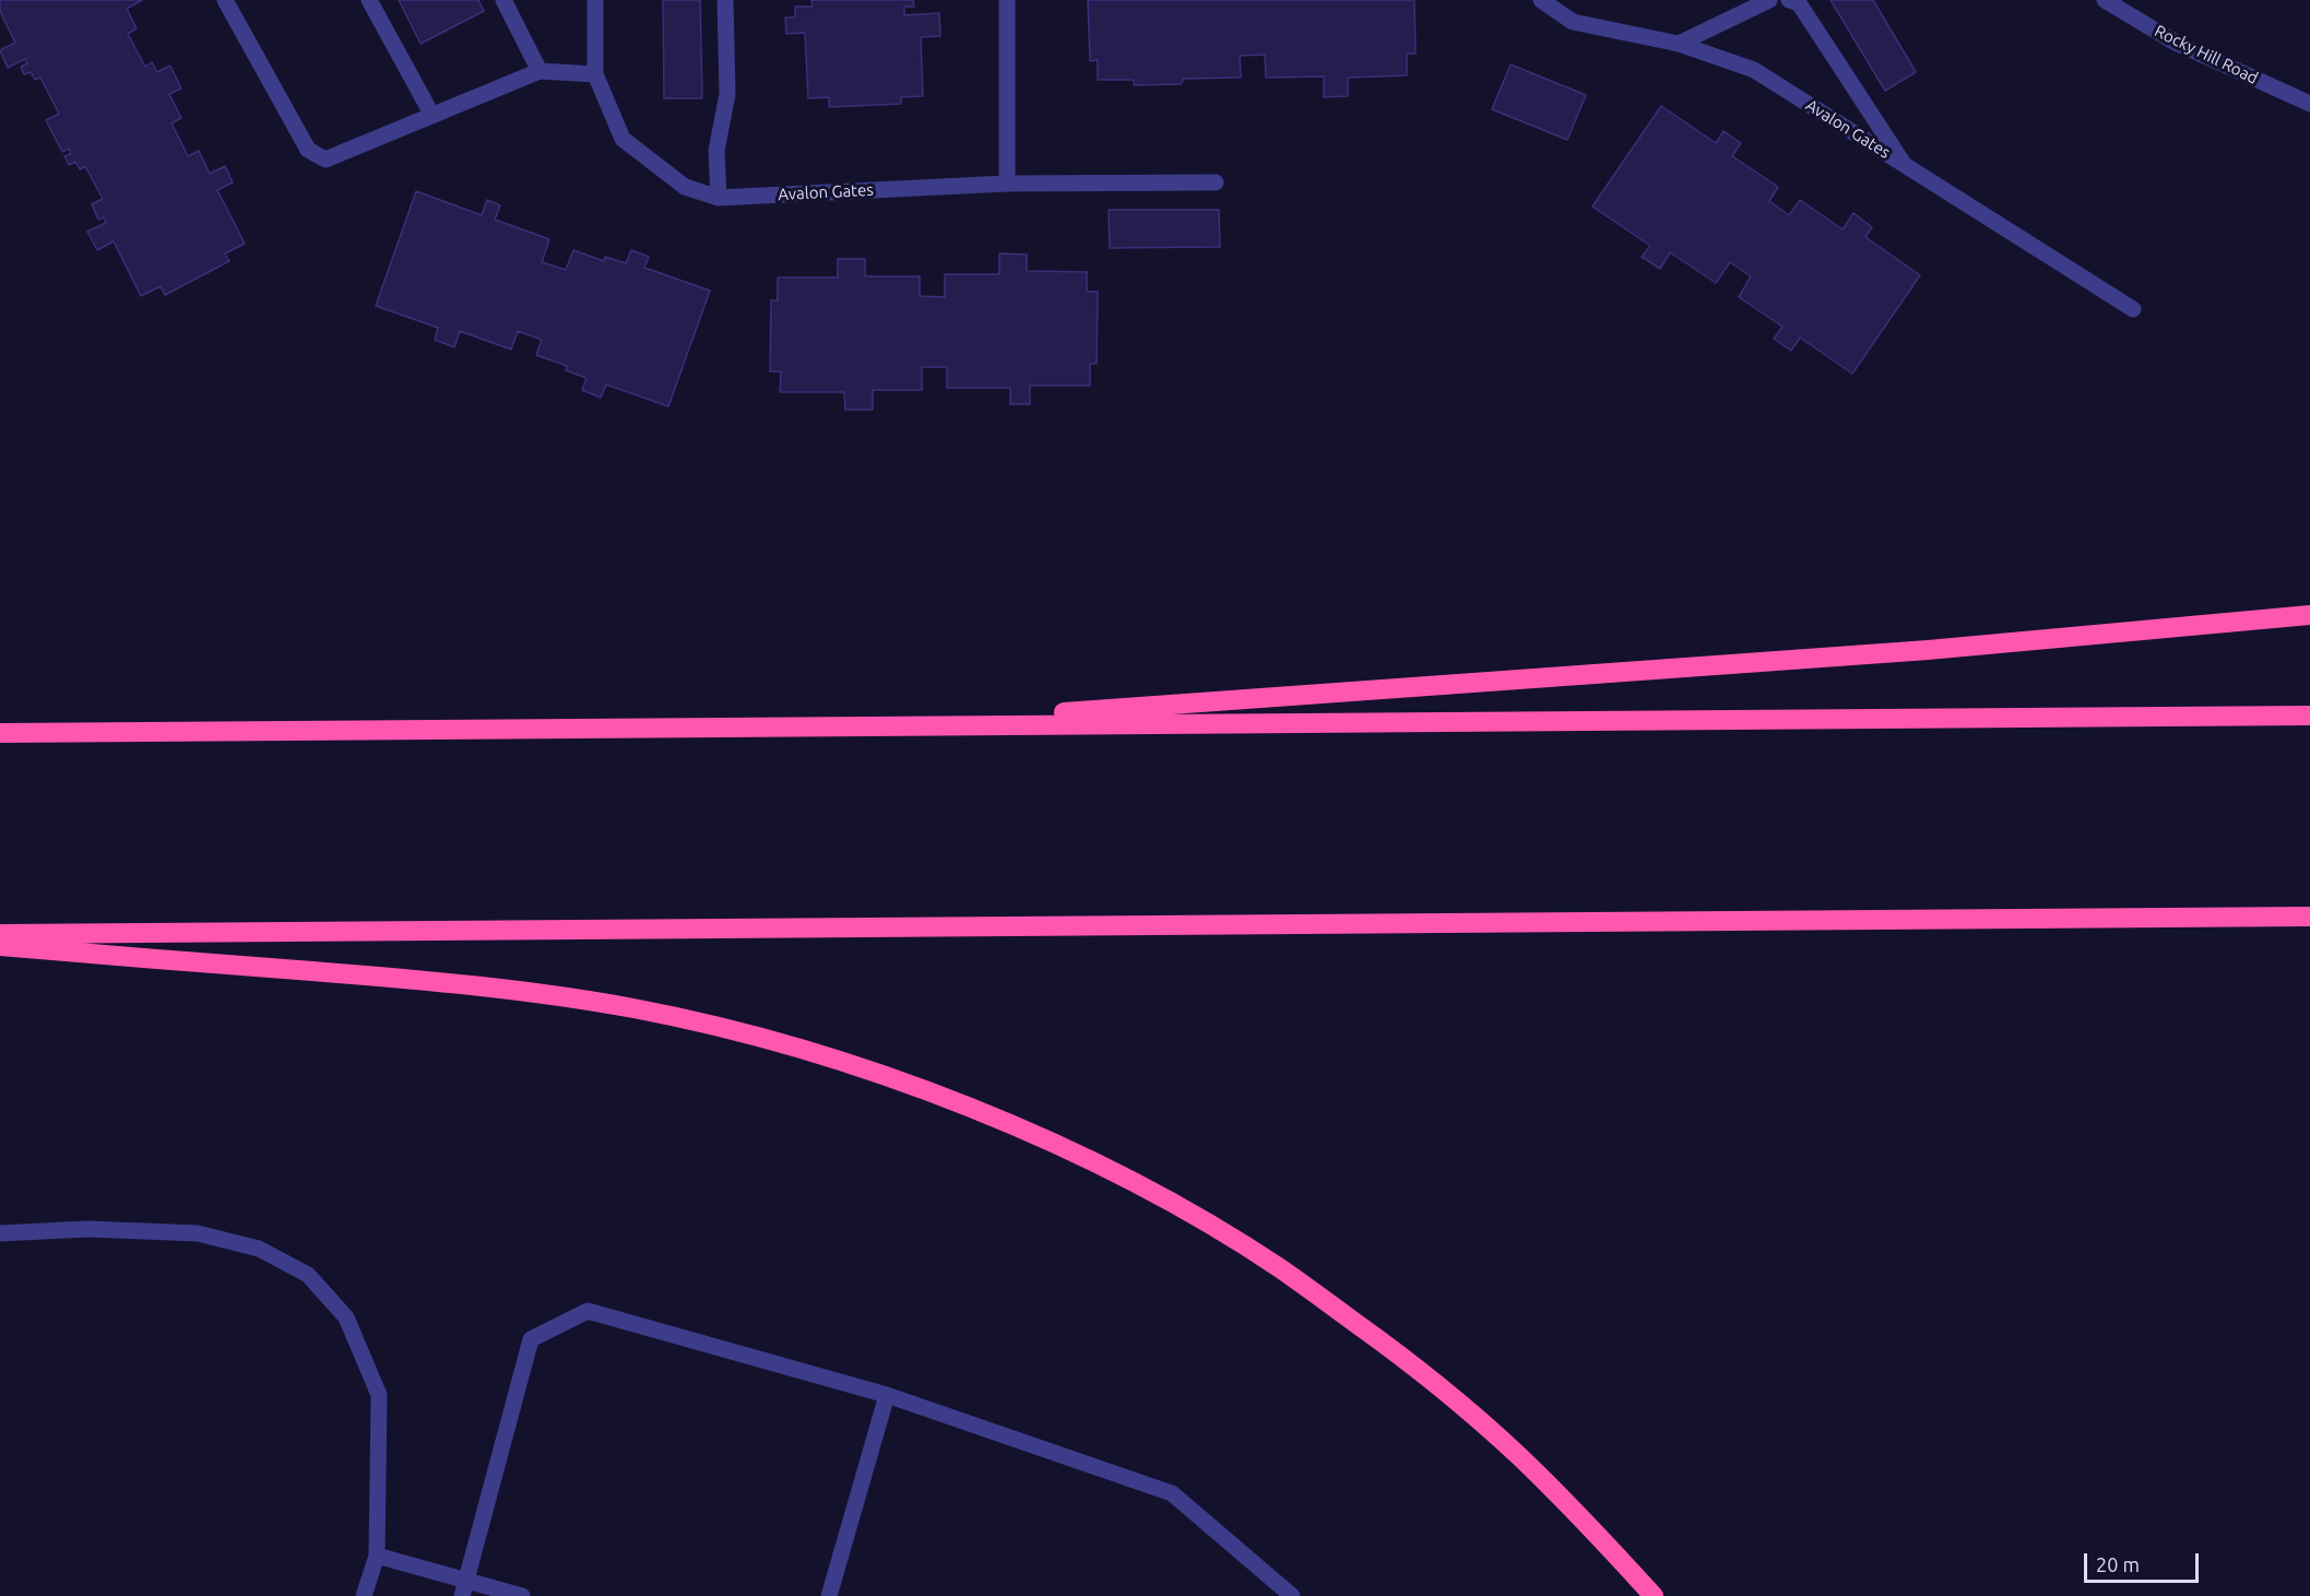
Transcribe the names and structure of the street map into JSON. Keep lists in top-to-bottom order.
{
  "streets": {
    "street": ["Rocky Hill Road", "Avalon Gates"]
  },
  "scale_bar": "20 m"
}
